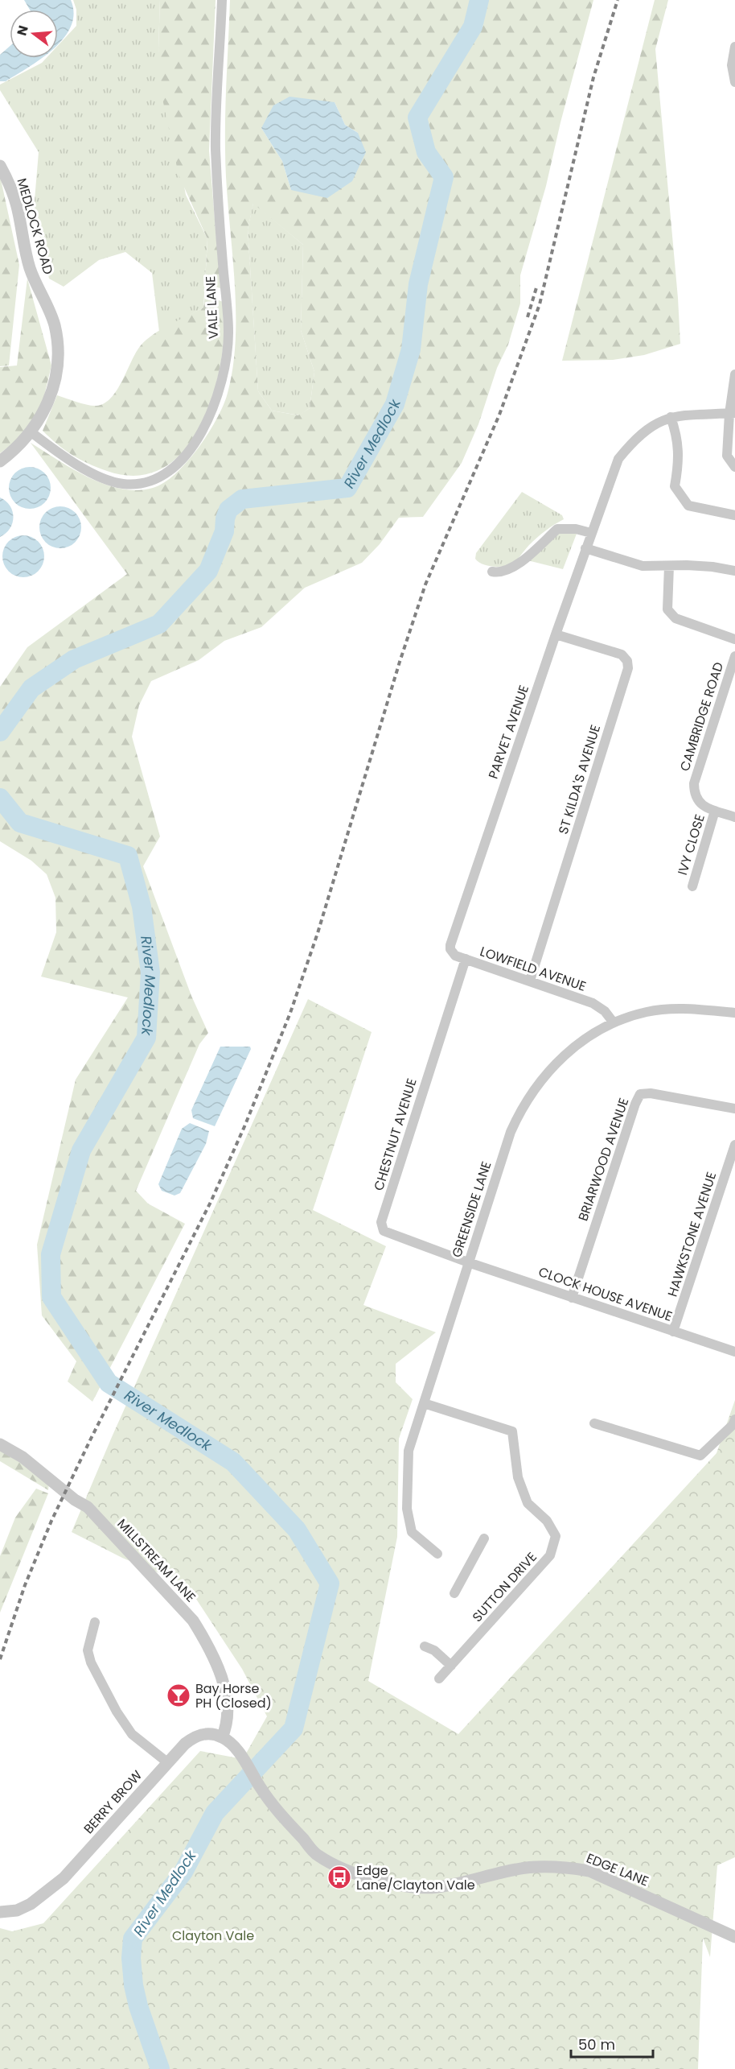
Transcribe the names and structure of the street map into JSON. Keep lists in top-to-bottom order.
{
  "streets": {
    "street": [
      "MEDLOCK ROAD",
      "VALE LANE",
      "CAMBRIDGE ROAD",
      "PARVET AVENUE",
      "ST KILDA'S AVENUE",
      "IVY CLOSE",
      "LOWFIELD AVENUE",
      "CHESTNUT AVENUE",
      "BRIARWOOD AVENUE",
      "GREENSIDE LANE",
      "HAWKSTONE AVENUE",
      "CLOCK HOUSE AVENUE",
      "MILLSTREAM LANE",
      "SUTTON DRIVE",
      "BERRY BROW",
      "EDGE LANE"
    ]
  },
  "crossings": [
    ["MEDLOCK ROAD", "VALE LANE"],
    ["CAMBRIDGE ROAD", "IVY CLOSE"],
    ["PARVET AVENUE", "ST KILDA'S AVENUE"],
    ["PARVET AVENUE", "LOWFIELD AVENUE"],
    ["ST KILDA'S AVENUE", "LOWFIELD AVENUE"],
    ["LOWFIELD AVENUE", "CHESTNUT AVENUE"],
    ["LOWFIELD AVENUE", "GREENSIDE LANE"],
    ["CHESTNUT AVENUE", "GREENSIDE LANE"],
    ["CHESTNUT AVENUE", "CLOCK HOUSE AVENUE"],
    ["BRIARWOOD AVENUE", "CLOCK HOUSE AVENUE"],
    ["GREENSIDE LANE", "CLOCK HOUSE AVENUE"],
    ["GREENSIDE LANE", "SUTTON DRIVE"],
    ["HAWKSTONE AVENUE", "CLOCK HOUSE AVENUE"],
    ["MILLSTREAM LANE", "BERRY BROW"],
    ["MILLSTREAM LANE", "EDGE LANE"],
    ["BERRY BROW", "EDGE LANE"]
  ],
  "water": ["River Medlock"],
  "parks": ["Clayton Vale"],
  "places": {
    "bar": ["Bay Horse PH (Closed)"],
    "bus stop": ["Edge Lane/Clayton Vale"]
  },
  "scale_bar": "50 m",
  "north": "left"
}
